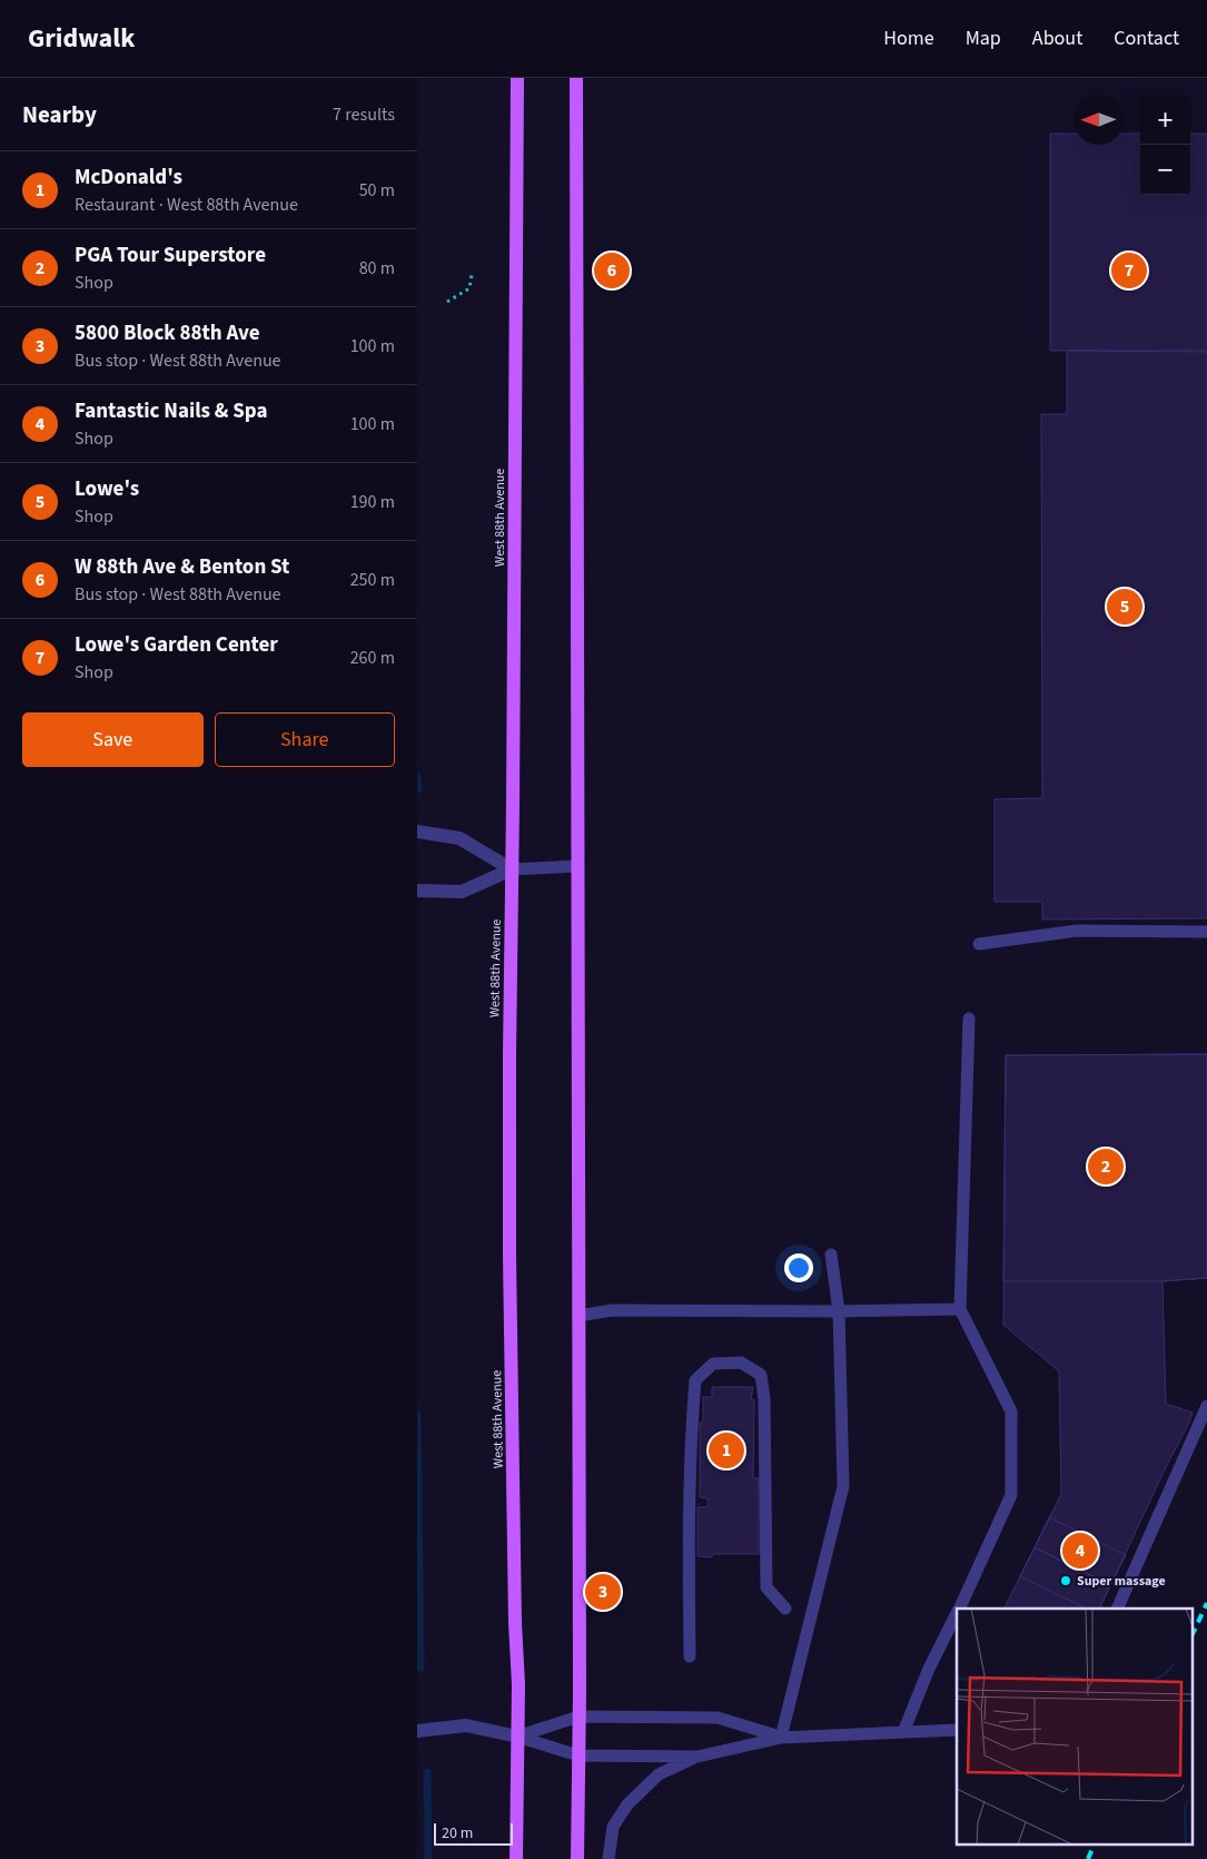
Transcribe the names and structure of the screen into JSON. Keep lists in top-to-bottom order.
{
  "streets": {
    "main road": ["West 88th Avenue"]
  },
  "places": ["Super massage"],
  "scale_bar": "20 m",
  "north": "left",
  "page": {
    "header": "Gridwalk",
    "nav": [
      "Home",
      "Map",
      "About",
      "Contact"
    ],
    "heading": ["Nearby", "7 results"],
    "map_buttons": ["+", "−"],
    "list": [
      {
        "mark": "1",
        "name": "McDonald's",
        "note": "Restaurant · West 88th Avenue",
        "value": "50 m"
      },
      {
        "mark": "2",
        "name": "PGA Tour Superstore",
        "note": "Shop",
        "value": "80 m"
      },
      {
        "mark": "3",
        "name": "5800 Block 88th Ave",
        "note": "Bus stop · West 88th Avenue",
        "value": "100 m"
      },
      {
        "mark": "4",
        "name": "Fantastic Nails & Spa",
        "note": "Shop",
        "value": "100 m"
      },
      {
        "mark": "5",
        "name": "Lowe's",
        "note": "Shop",
        "value": "190 m"
      },
      {
        "mark": "6",
        "name": "W 88th Ave & Benton St",
        "note": "Bus stop · West 88th Avenue",
        "value": "250 m"
      },
      {
        "mark": "7",
        "name": "Lowe's Garden Center",
        "note": "Shop",
        "value": "260 m"
      }
    ],
    "pins": [
      "6",
      "7",
      "5",
      "2",
      "1",
      "4",
      "3"
    ],
    "buttons": ["Save", "Share"],
    "scale": "20 m"
  }
}
